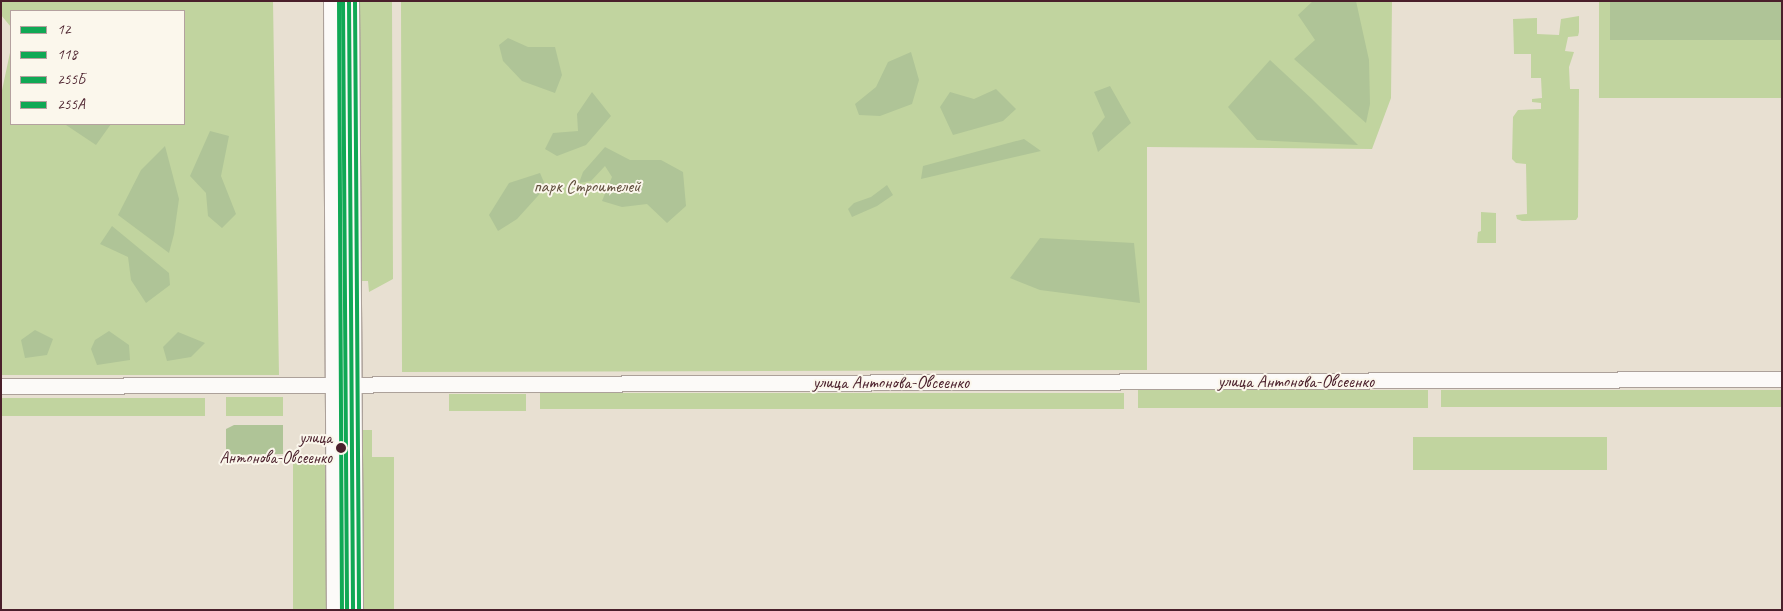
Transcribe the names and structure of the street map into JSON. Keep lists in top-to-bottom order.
{
  "streets": {
    "street": ["улица Антонова-Овсеенко"]
  },
  "parks": ["парк Строителей"],
  "places": ["улица Антонова-Овсеенко"],
  "lines": [
    "transit line 12",
    "transit line 118",
    "transit line 255Б",
    "transit line 255А"
  ],
  "legend": [
    "12",
    "118",
    "255Б",
    "255А"
  ]
}
